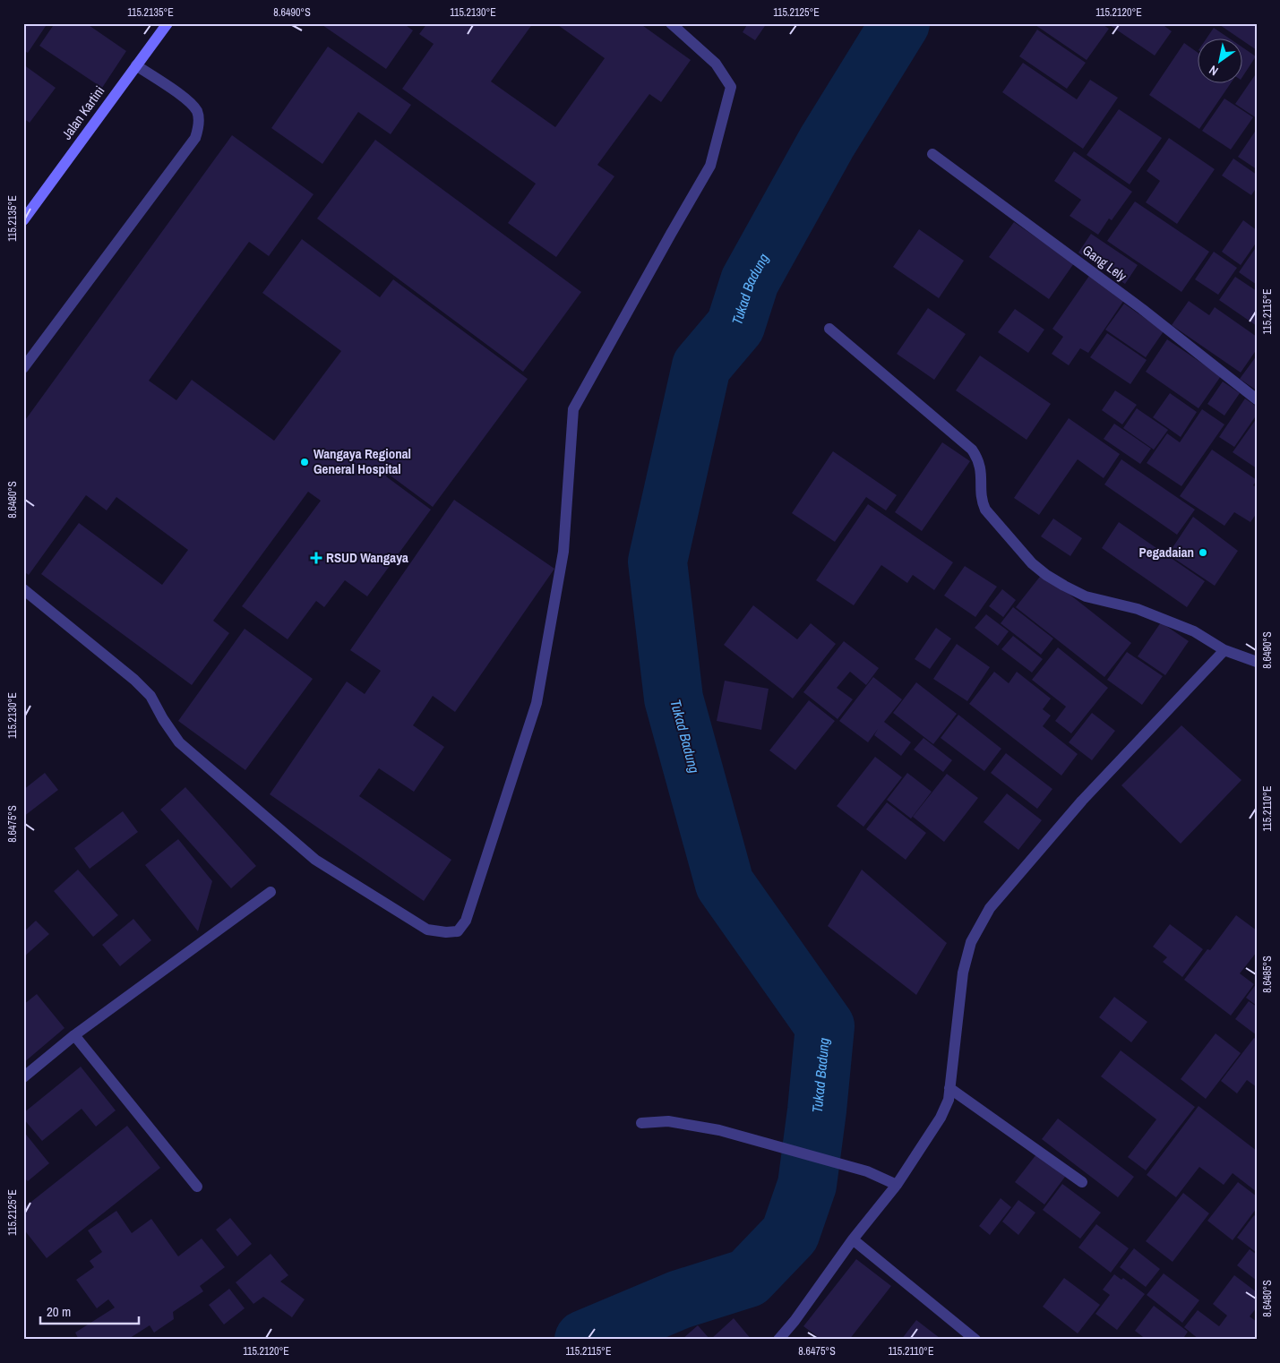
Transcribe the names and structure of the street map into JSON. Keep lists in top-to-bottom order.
{
  "streets": {
    "main road": ["Jalan Kartini"],
    "street": ["Gang Lely"]
  },
  "water": ["Tukad Badung"],
  "places": {
    "other": ["Wangaya Regional General Hospital", "Pegadaian"],
    "health": ["RSUD Wangaya"]
  },
  "scale_bar": "20 m",
  "north": "bottom left",
  "coordinates": [
    "115.2135°E",
    "8.6490°S",
    "115.2130°E",
    "115.2125°E",
    "115.2120°E",
    "115.2115°E",
    "8.6480°S",
    "115.2110°E",
    "8.6475°S",
    "8.6485°S"
  ]
}
